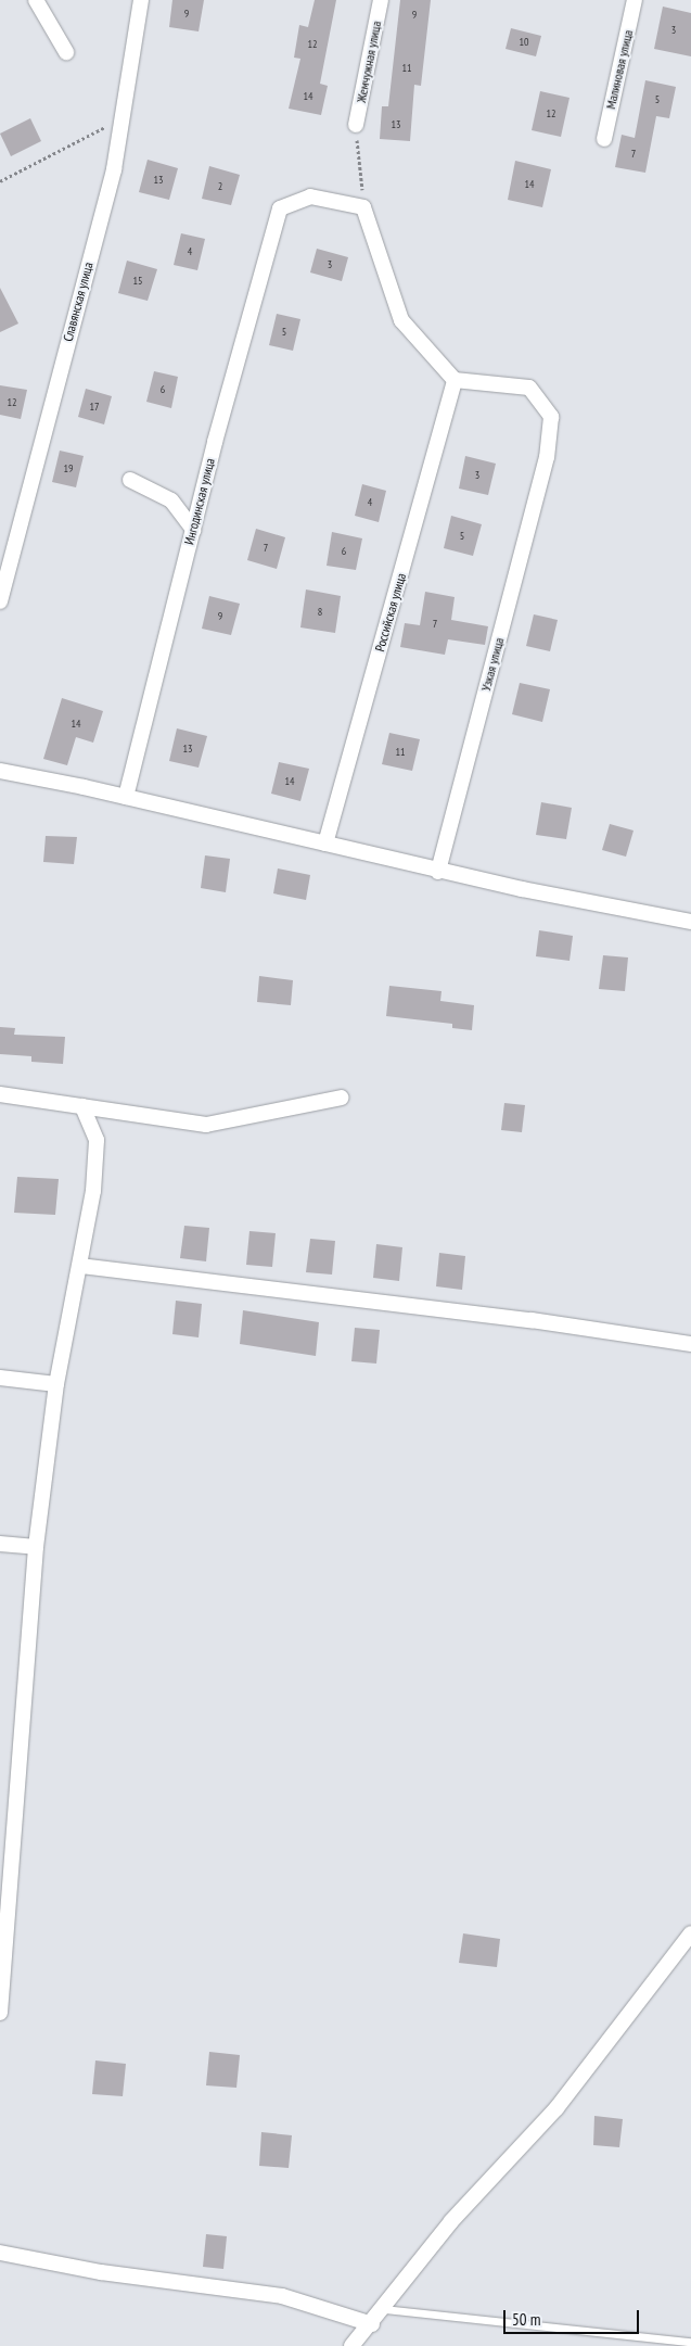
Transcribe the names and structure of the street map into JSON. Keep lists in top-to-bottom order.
{
  "streets": {
    "street": [
      "Жемчужная улица",
      "Малиновая улица",
      "Славянская улица",
      "Ингодинская улица",
      "Российская улица",
      "Узкая улица"
    ]
  },
  "crossings": [
    ["Российская улица", "Узкая улица"]
  ],
  "house_numbers": [
    "9",
    "9",
    "3",
    "10",
    "12",
    "11",
    "14",
    "5",
    "12",
    "13",
    "7",
    "13",
    "14",
    "2",
    "4",
    "3",
    "15",
    "5",
    "6",
    "12",
    "17",
    "19",
    "3",
    "4",
    "5",
    "7",
    "6",
    "8",
    "9",
    "7",
    "14",
    "13",
    "11",
    "14"
  ],
  "scale_bar": "50 m"
}
